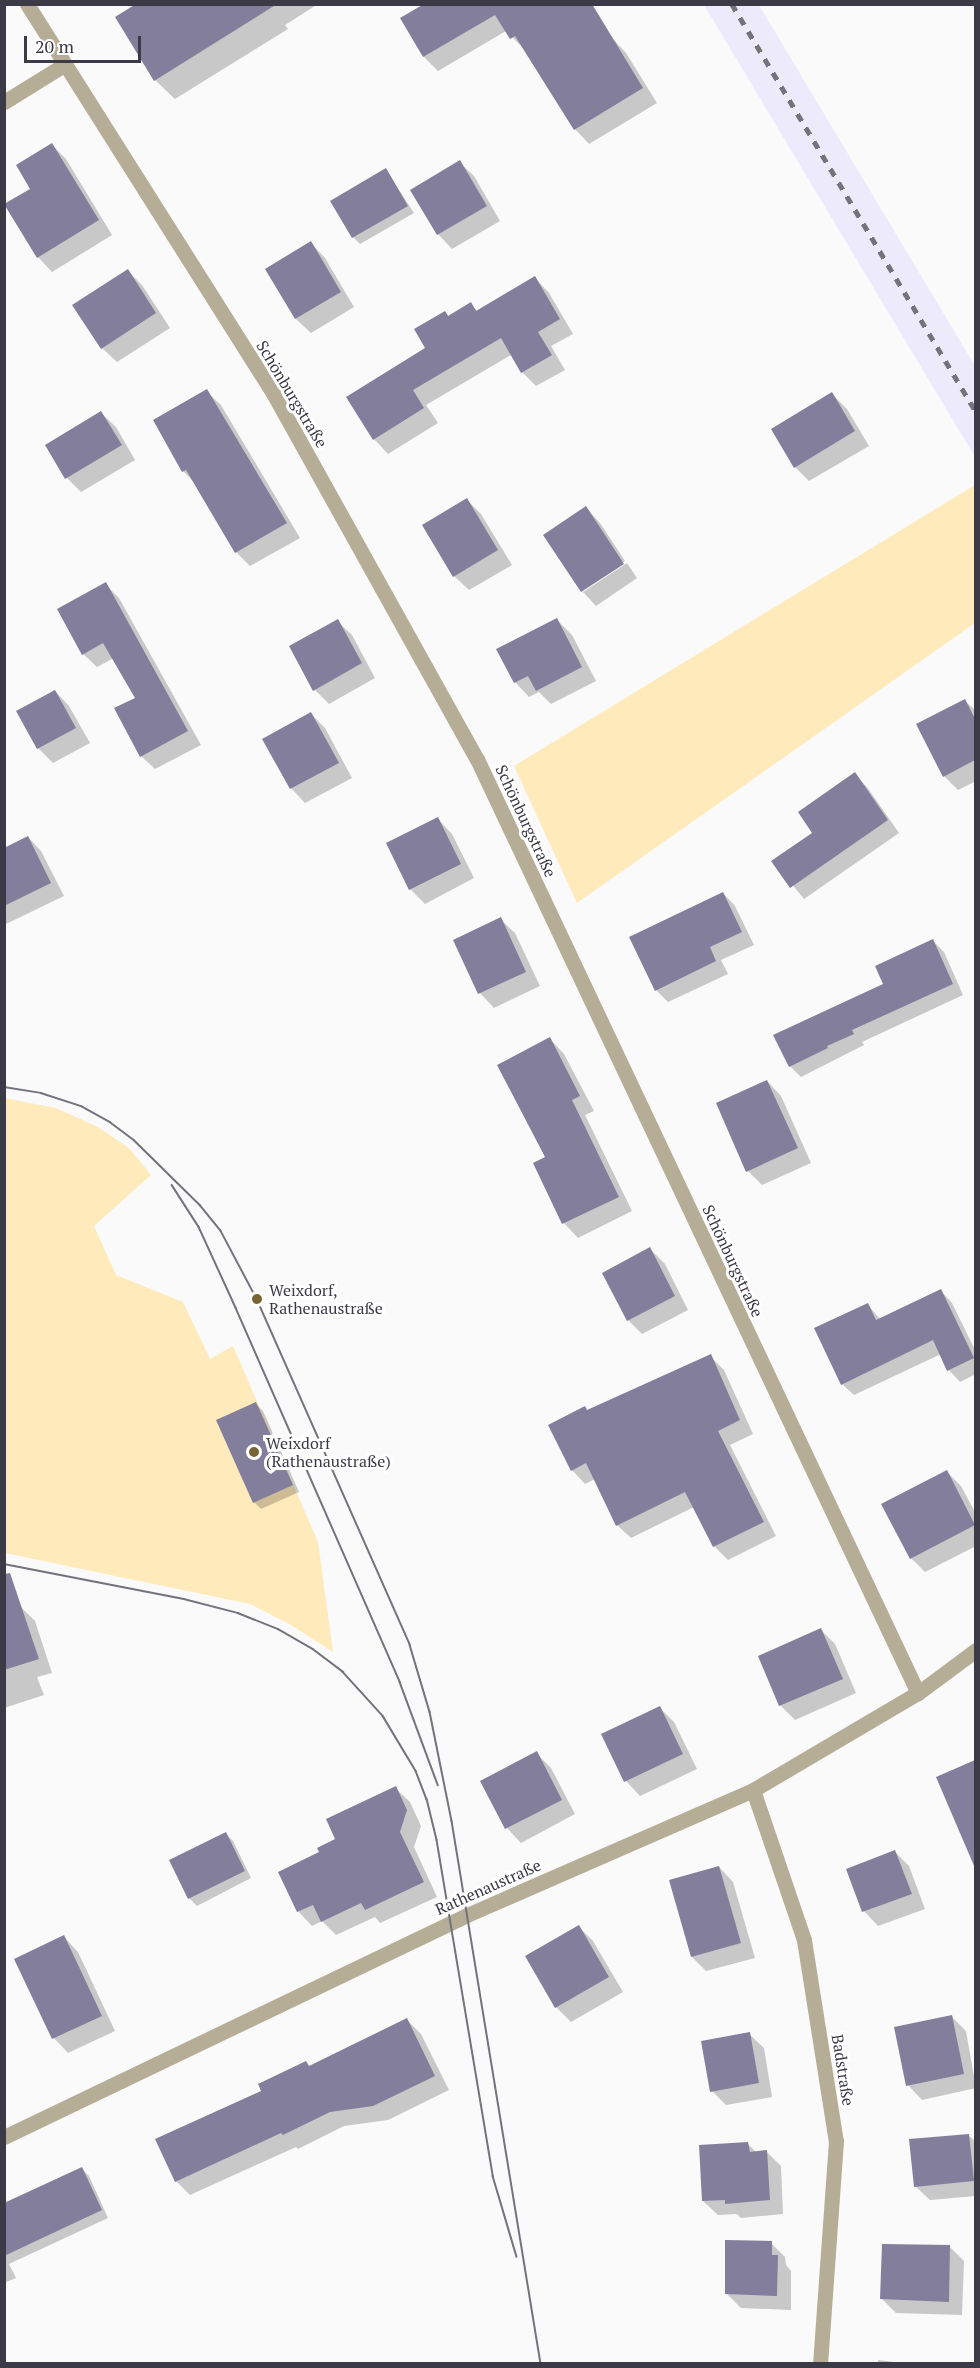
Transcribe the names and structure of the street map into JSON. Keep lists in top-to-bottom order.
{
  "streets": {
    "street": ["Schönburgstraße", "Rathenaustraße", "Badstraße"]
  },
  "crossings": [
    ["Schönburgstraße", "Rathenaustraße"],
    ["Rathenaustraße", "Badstraße"]
  ],
  "places": ["Weixdorf, Rathenaustraße", "Weixdorf (Rathenaustraße)"],
  "scale_bar": "20 m"
}
